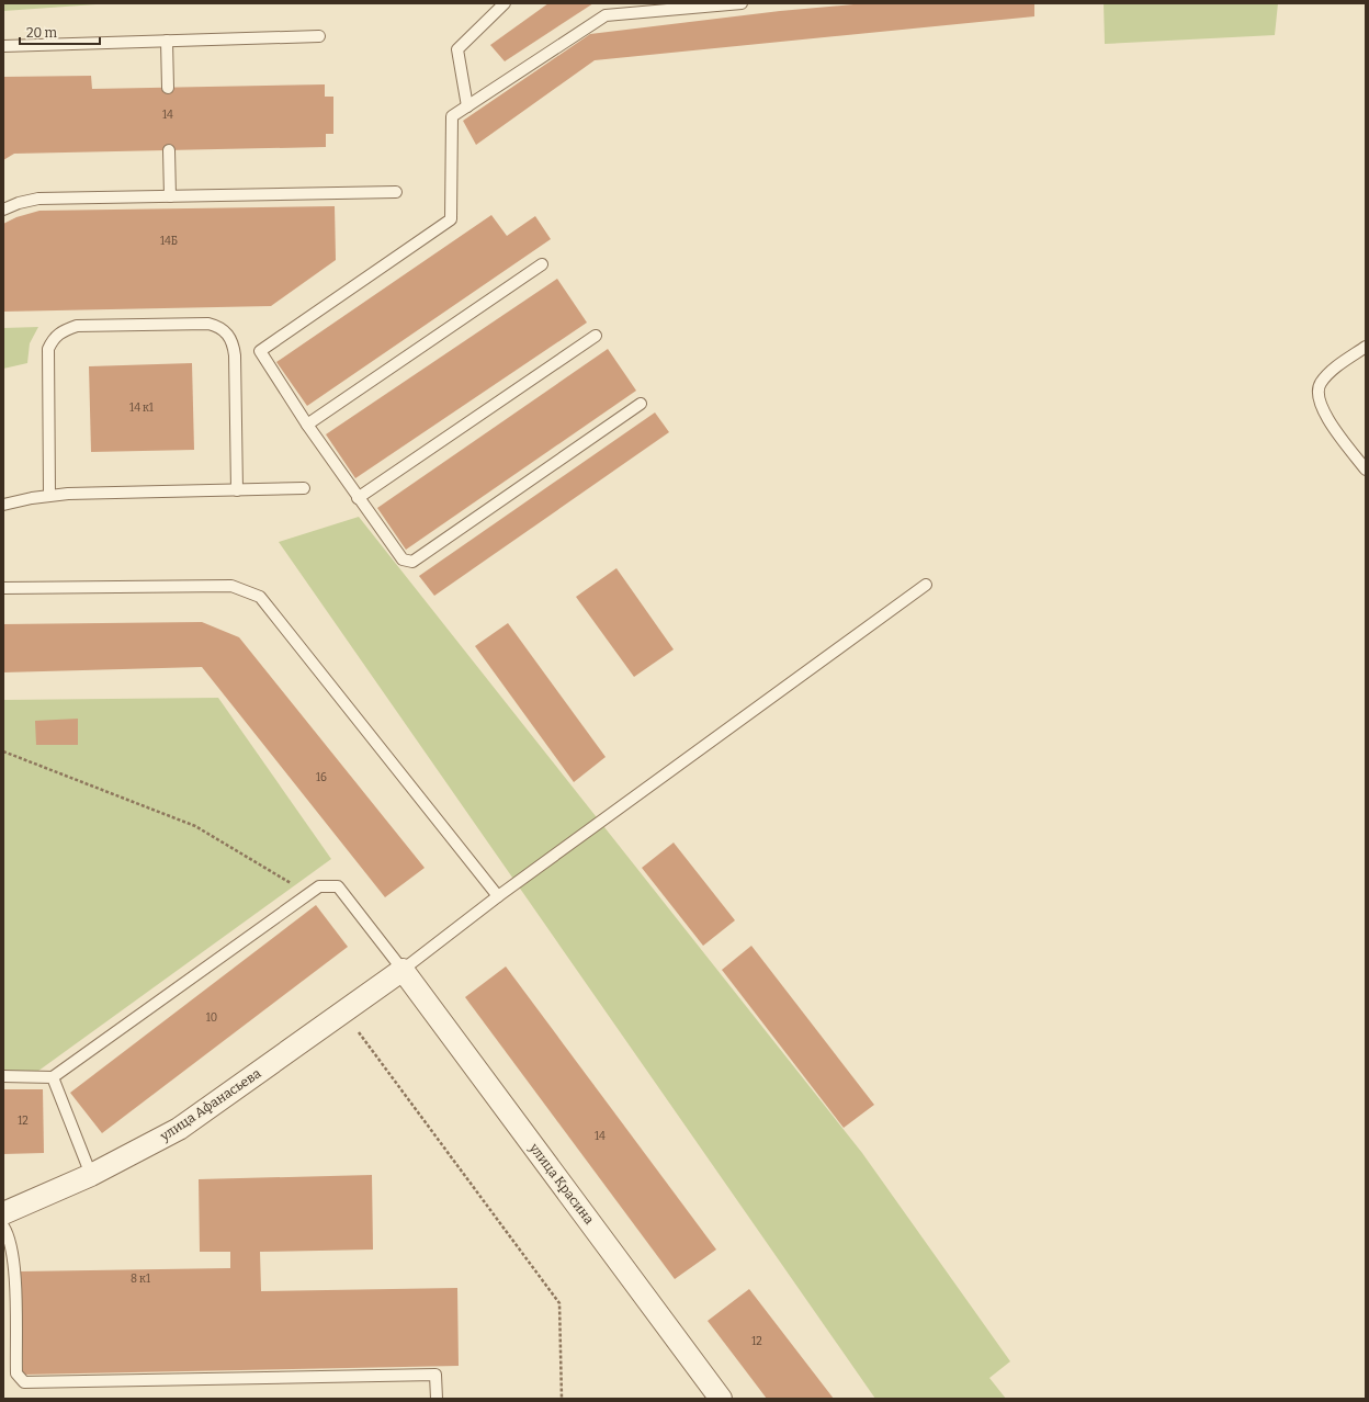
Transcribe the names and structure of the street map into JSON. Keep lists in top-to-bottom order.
{
  "streets": {
    "street": ["улица Афанасьева", "улица Красина"]
  },
  "crossings": [
    ["улица Афанасьева", "улица Красина"]
  ],
  "house_numbers": [
    "14",
    "14Б",
    "14 к1",
    "16",
    "10",
    "12",
    "14",
    "8 к1",
    "12"
  ],
  "scale_bar": "20 m"
}
